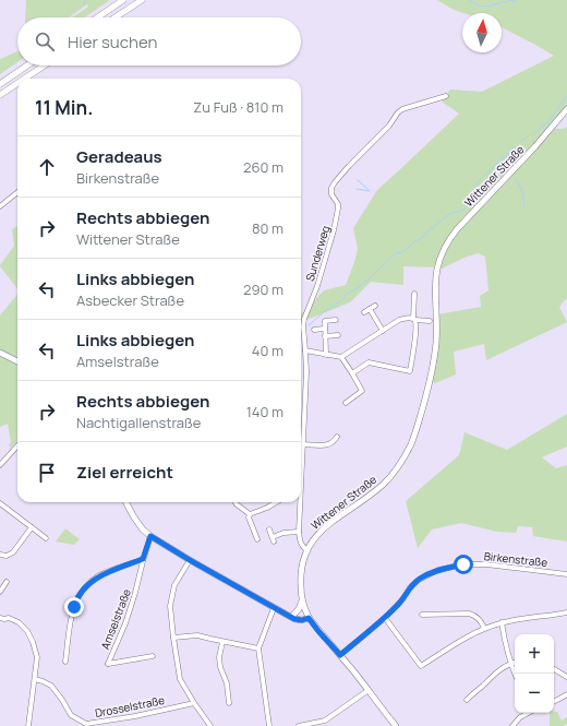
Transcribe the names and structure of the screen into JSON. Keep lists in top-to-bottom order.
{
  "streets": {
    "main road": ["Wittener Straße"],
    "street": [
      "Sunderweg",
      "Birkenstraße",
      "Amselstraße",
      "Drosselstraße"
    ]
  },
  "crossings": [
    ["Wittener Straße", "Sunderweg"],
    ["Wittener Straße", "Birkenstraße"]
  ],
  "north": "top",
  "page": {
    "search": "Hier suchen",
    "heading": ["11 Min.", "Zu Fuß · 810 m"],
    "list": [
      ["Geradeaus", "Birkenstraße", "260 m"],
      ["Rechts abbiegen", "Wittener Straße", "80 m"],
      ["Links abbiegen", "Asbecker Straße", "290 m"],
      ["Links abbiegen", "Amselstraße", "40 m"],
      ["Rechts abbiegen", "Nachtigallenstraße", "140 m"],
      "Ziel erreicht"
    ],
    "map_buttons": ["+", "−"]
  }
}
